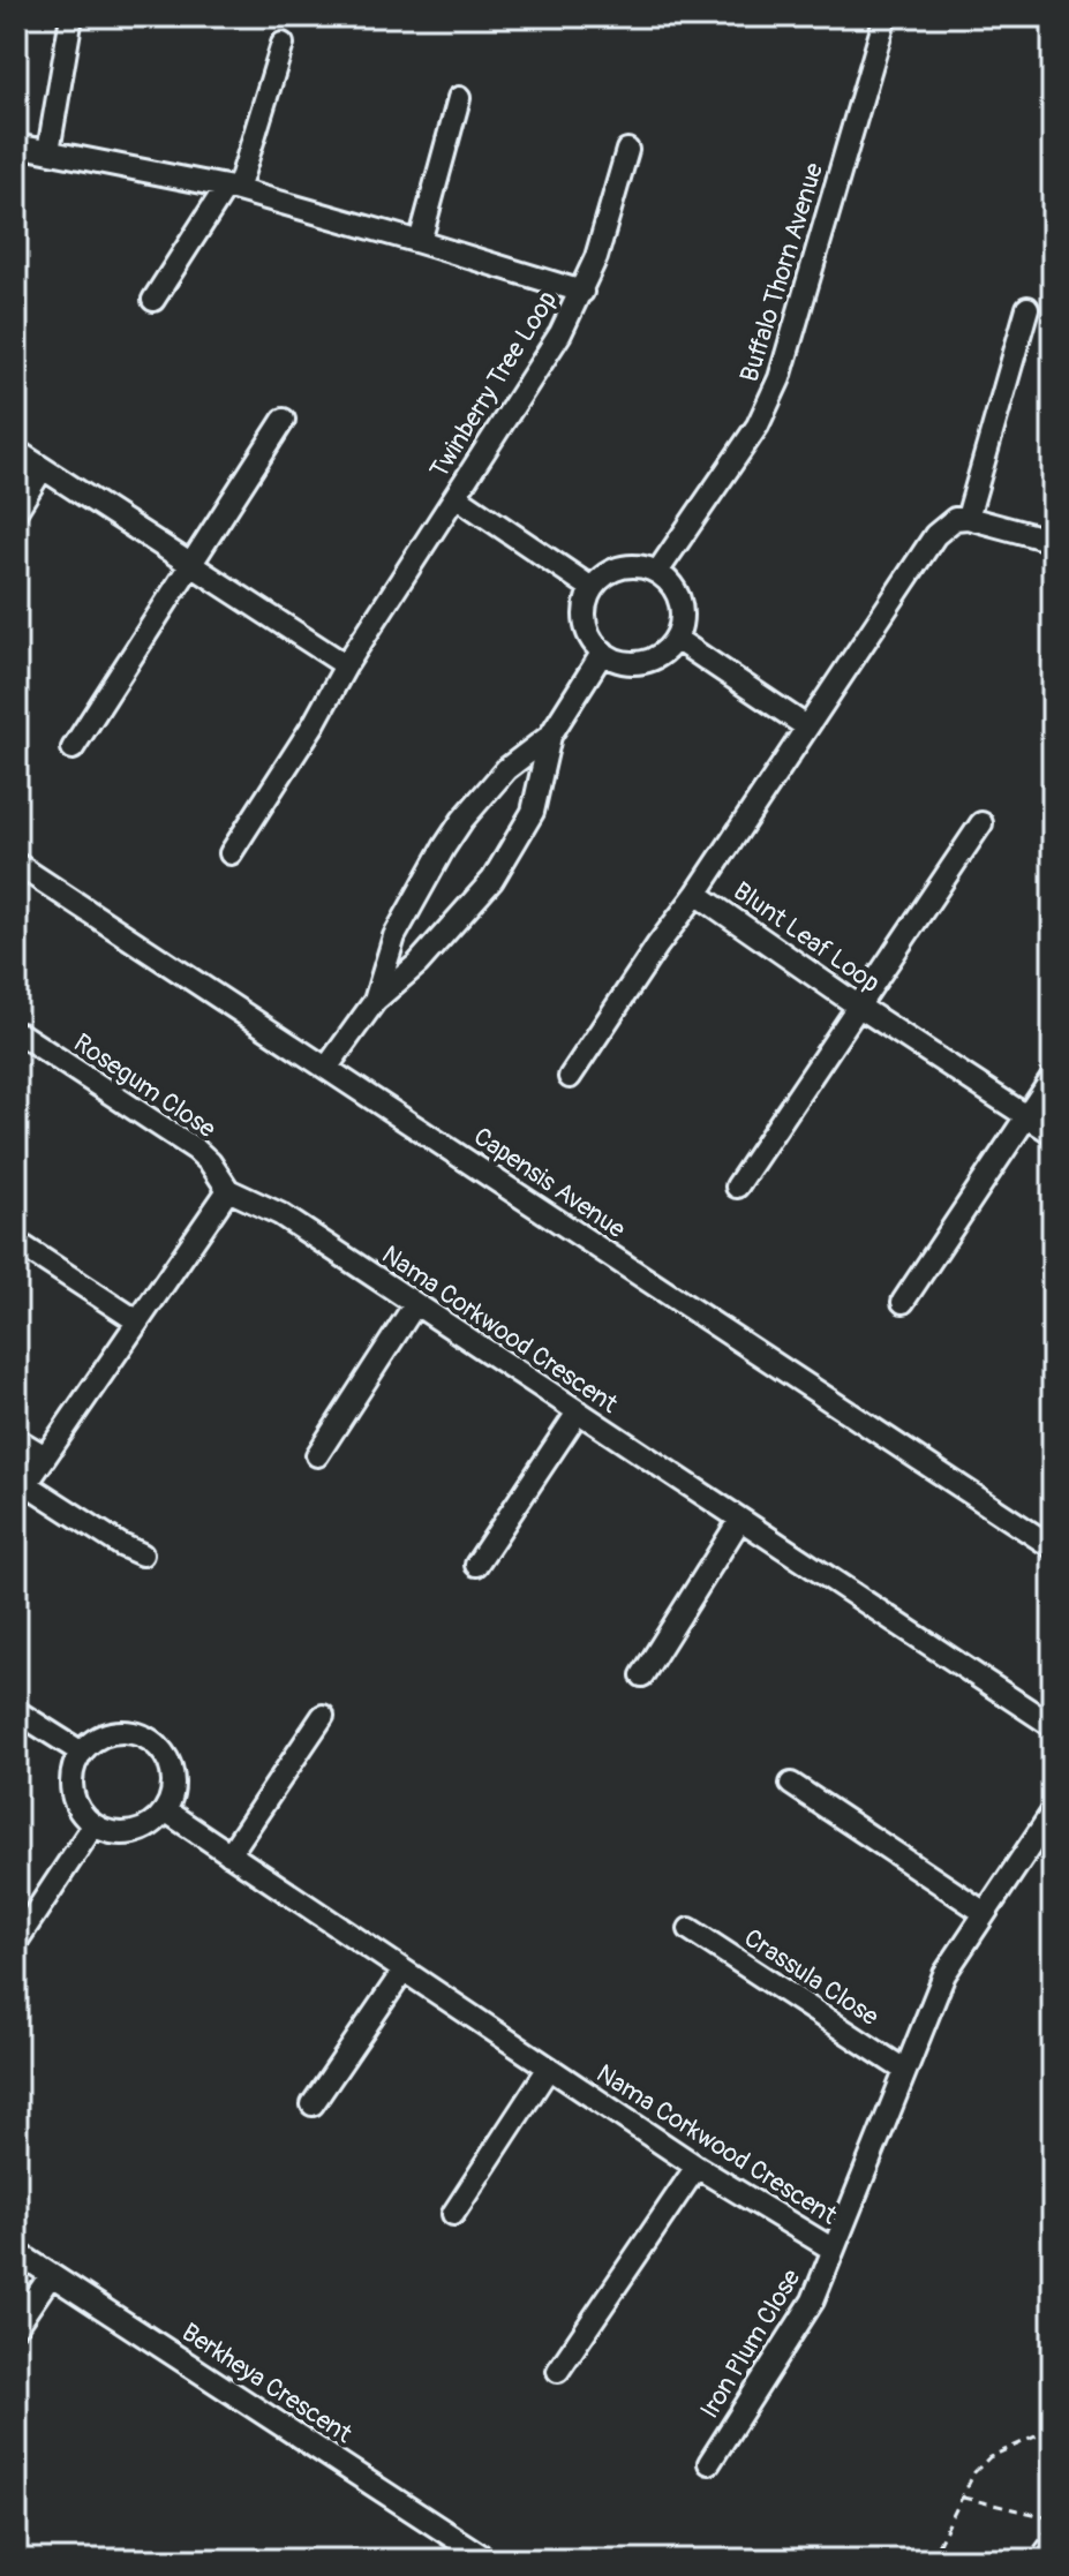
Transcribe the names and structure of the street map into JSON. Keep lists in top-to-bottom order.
{
  "streets": {
    "street": [
      "Buffalo Thorn Avenue",
      "Twinberry Tree Loop",
      "Blunt Leaf Loop",
      "Rosegum Close",
      "Capensis Avenue",
      "Nama Corkwood Crescent",
      "Crassula Close",
      "Iron Plum Close",
      "Berkheya Crescent"
    ]
  },
  "crossings": [
    ["Rosegum Close", "Nama Corkwood Crescent"],
    ["Nama Corkwood Crescent", "Crassula Close"],
    ["Nama Corkwood Crescent", "Iron Plum Close"]
  ]
}
